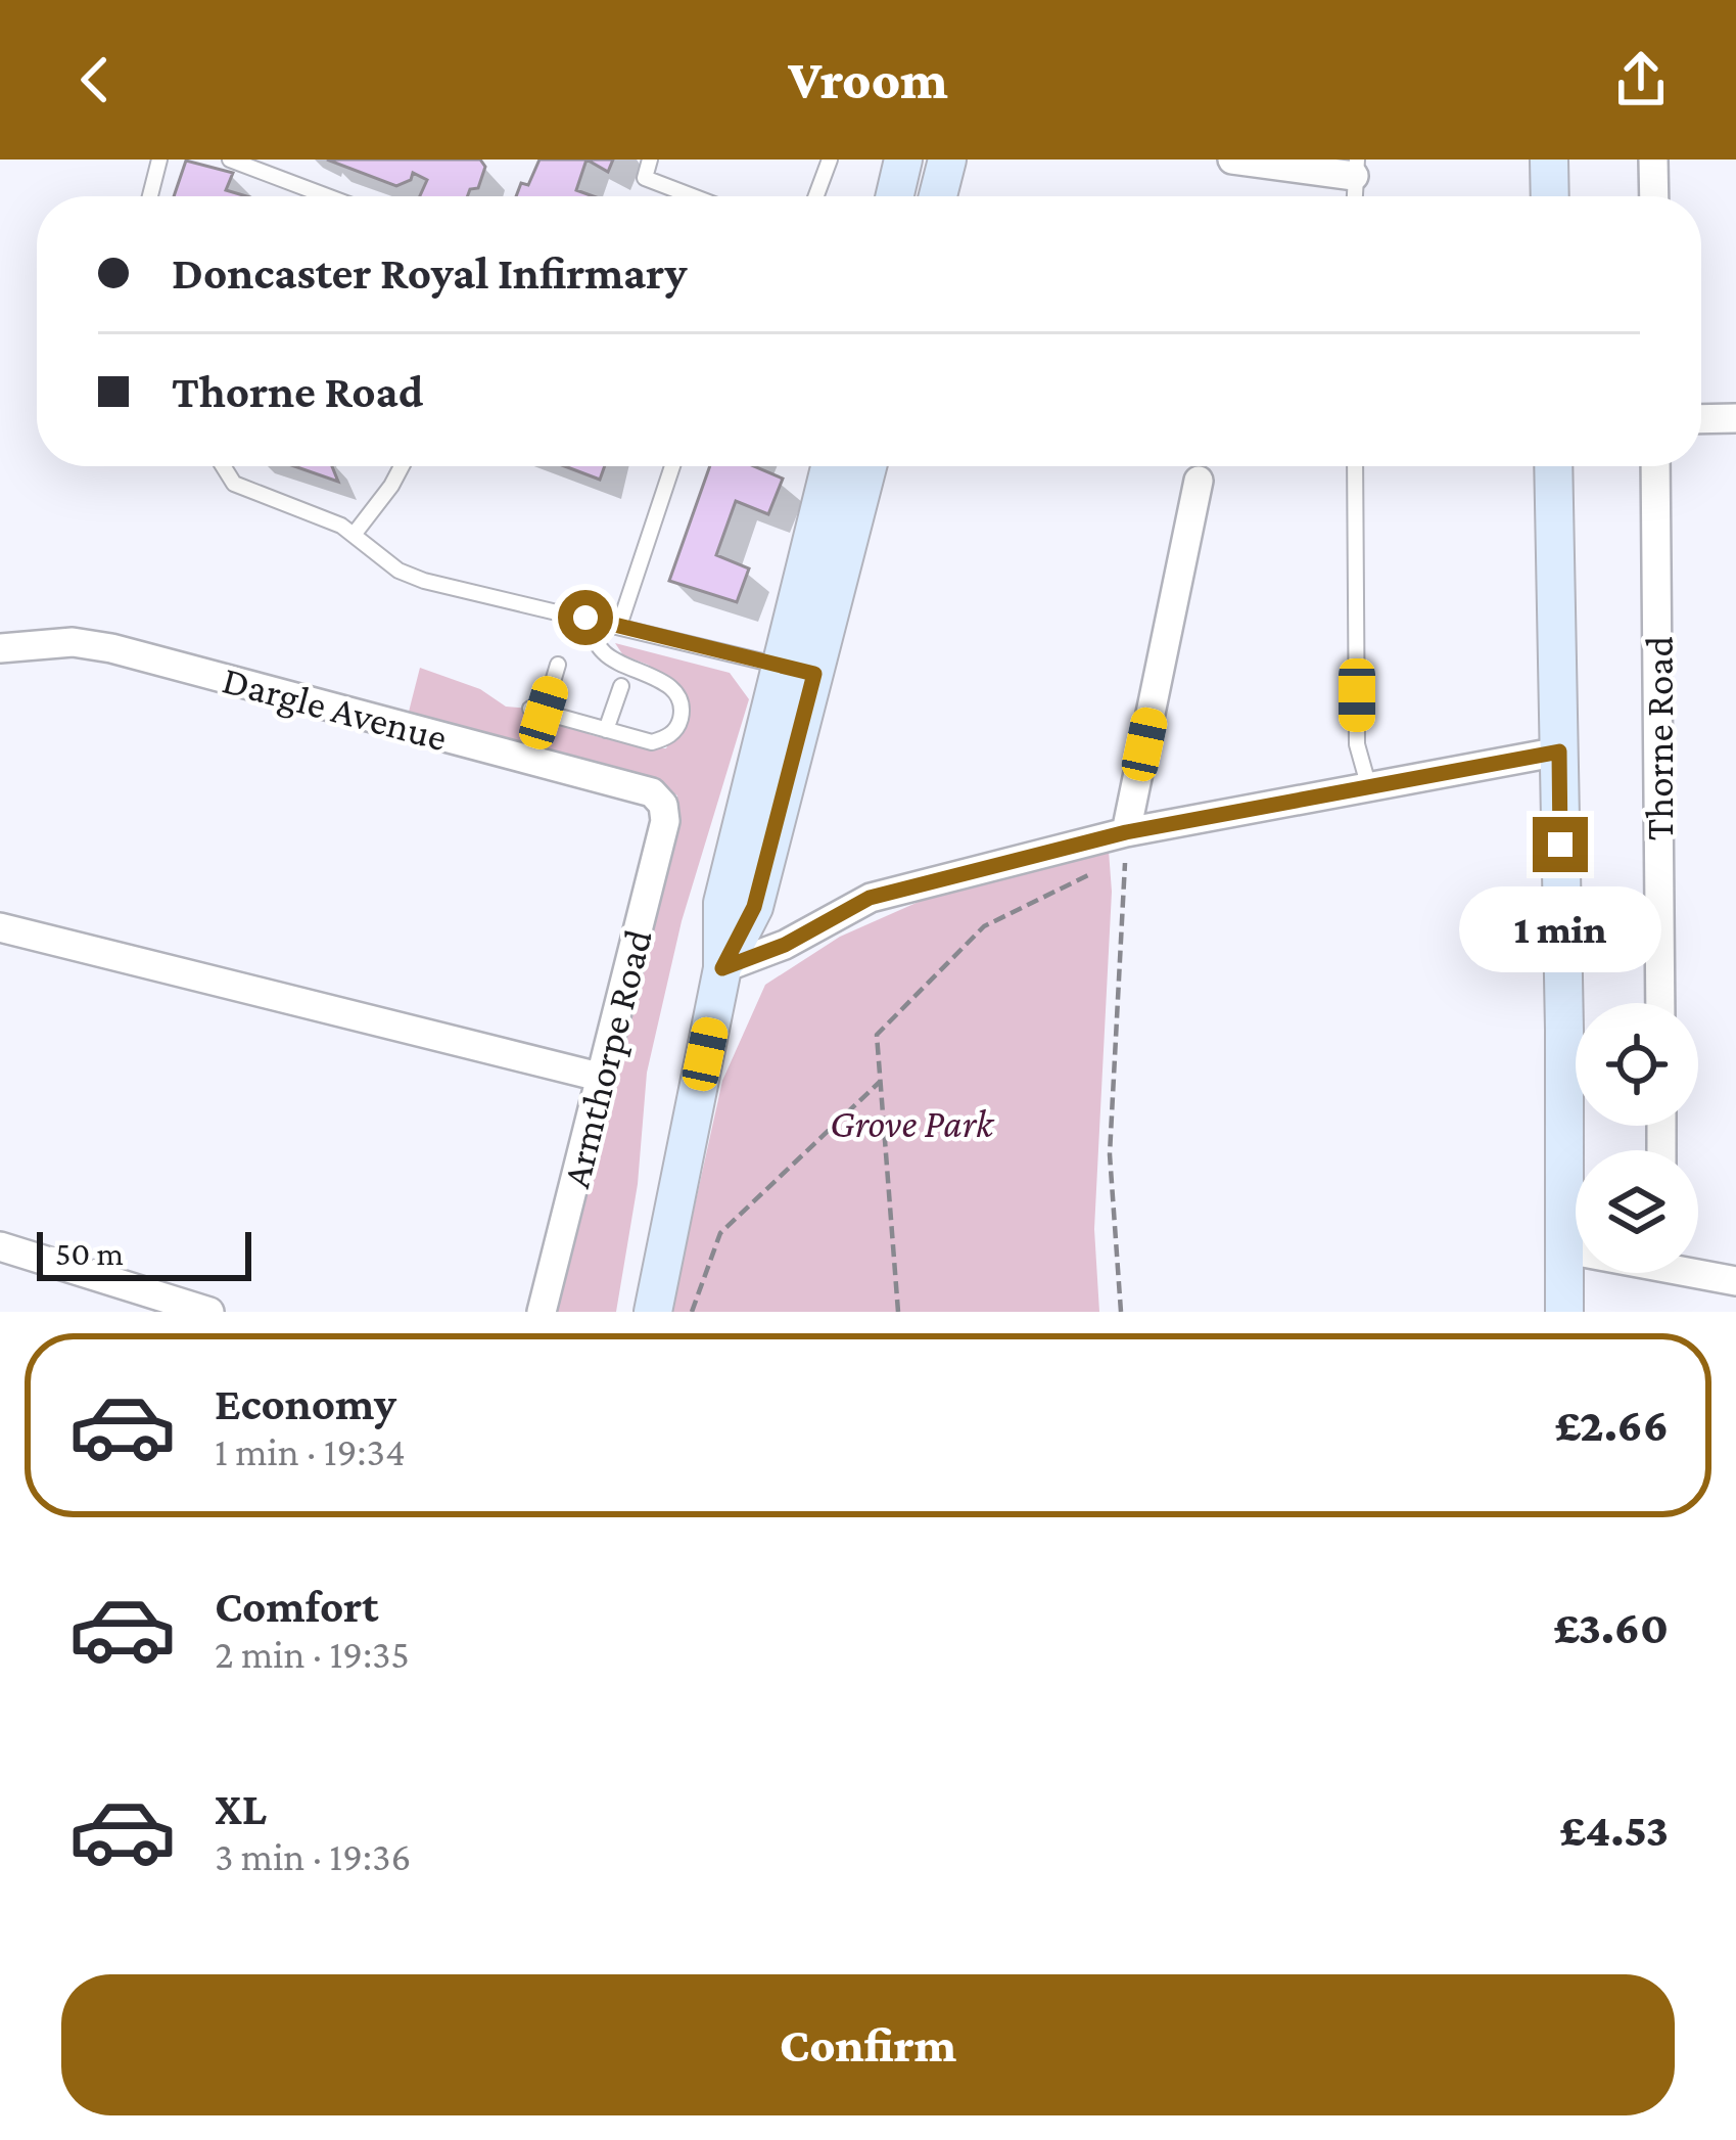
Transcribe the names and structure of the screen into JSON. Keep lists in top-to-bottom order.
{
  "streets": {
    "street": ["Dargle Avenue", "Thorne Road", "Armthorpe Road"]
  },
  "crossings": [
    ["Dargle Avenue", "Armthorpe Road"]
  ],
  "parks": ["Grove Park"],
  "scale_bar": "50 m",
  "page": {
    "header": "Vroom",
    "banner": ["Doncaster Royal Infirmary", "Thorne Road"],
    "bubble": "1 min",
    "scale": "50 m",
    "list": [
      {
        "name": "Economy",
        "note": "1 min · 19:34",
        "value": "£2.66"
      },
      {
        "name": "Comfort",
        "note": "2 min · 19:35",
        "value": "£3.60"
      },
      {
        "name": "XL",
        "note": "3 min · 19:36",
        "value": "£4.53"
      }
    ],
    "buttons": "Confirm"
  }
}
